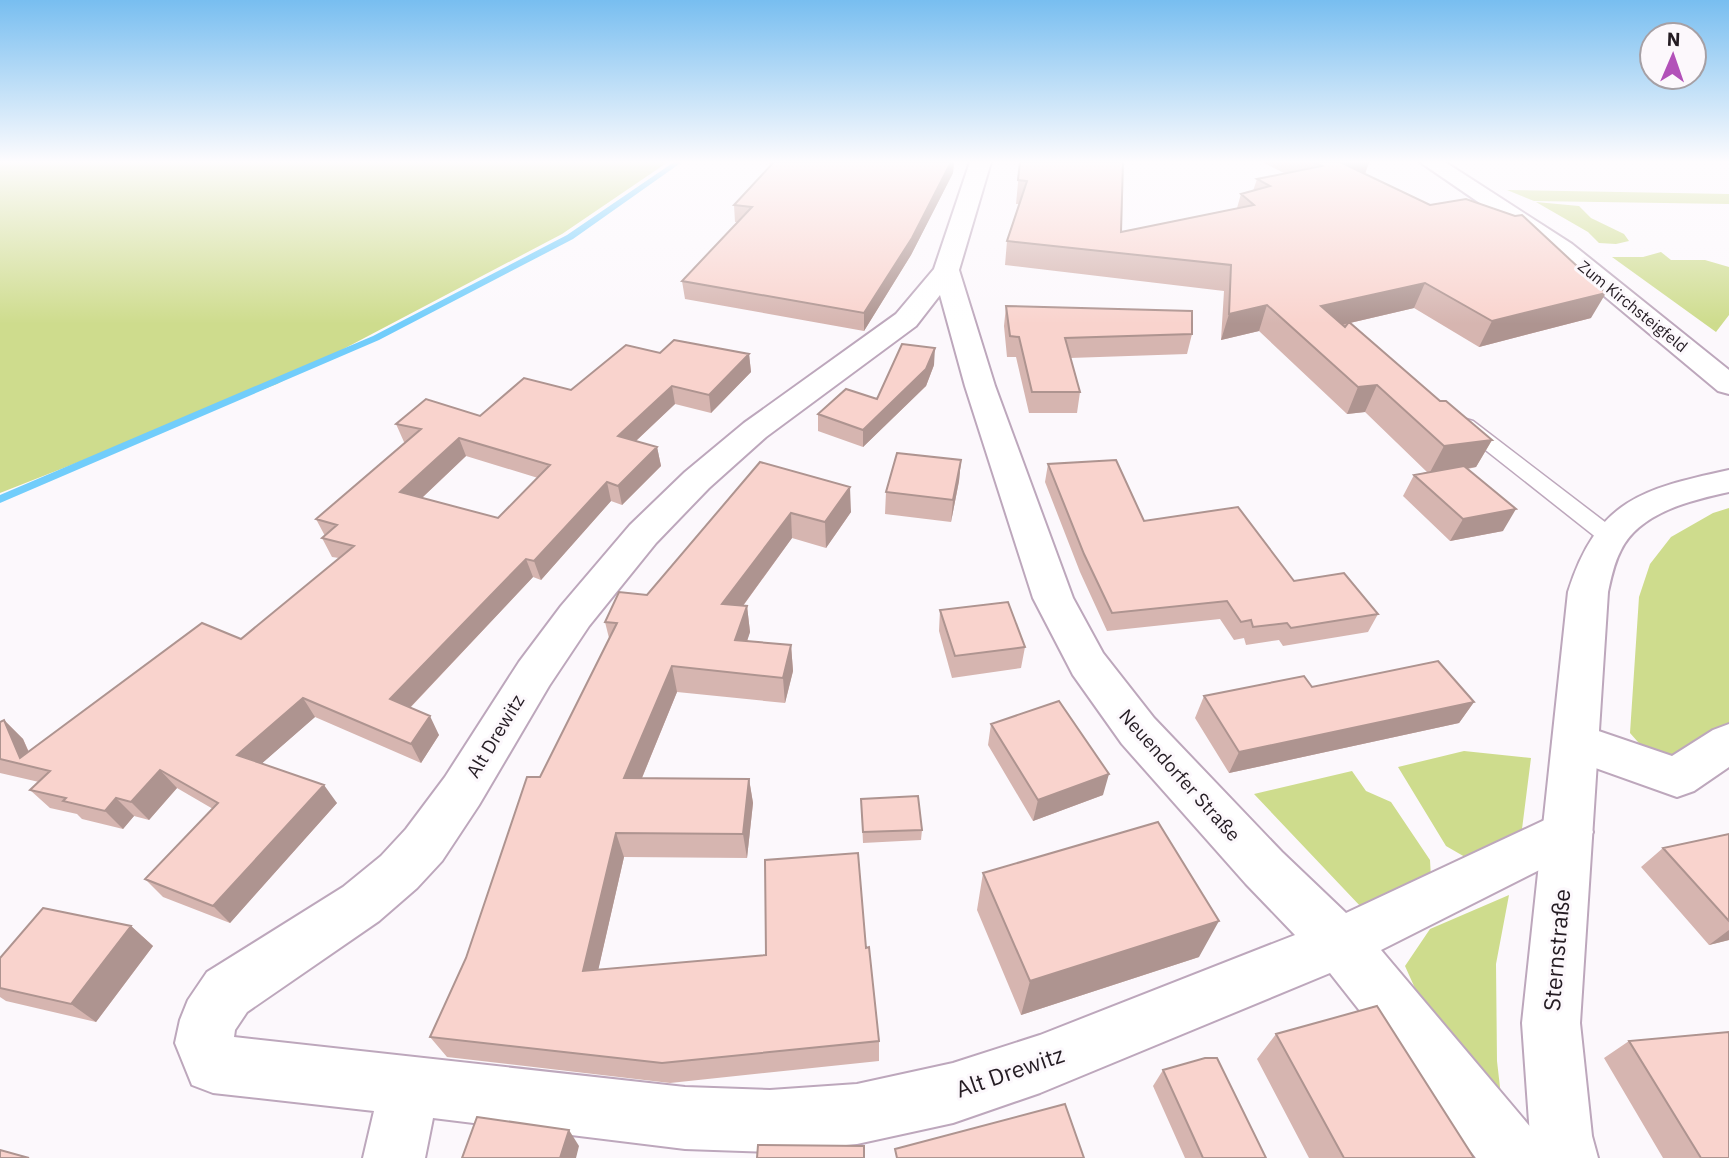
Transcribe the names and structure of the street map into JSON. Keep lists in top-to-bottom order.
{
  "streets": {
    "street": [
      "Zum Kirchsteigfeld",
      "Alt Drewitz",
      "Neuendorfer Straße",
      "Sternstraße"
    ]
  },
  "crossings": [
    ["Alt Drewitz", "Neuendorfer Straße"],
    ["Alt Drewitz", "Sternstraße"]
  ],
  "north": "top"
}
